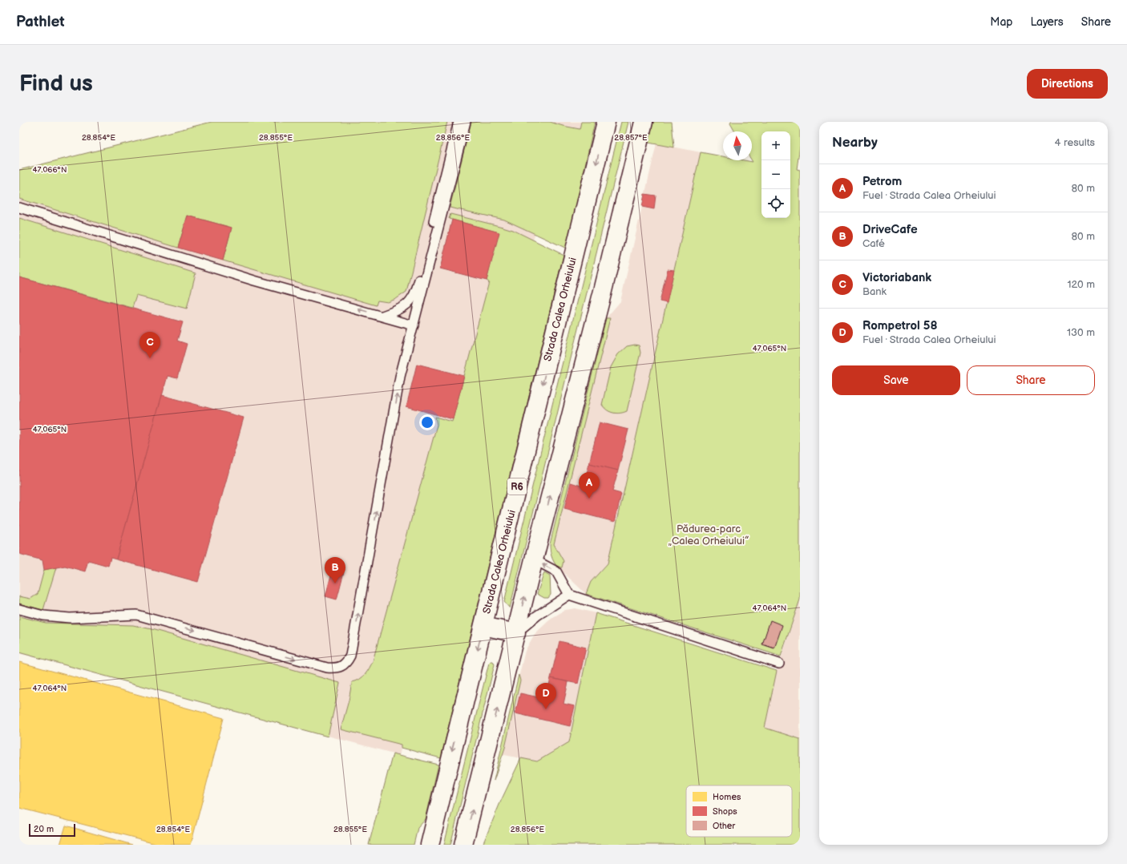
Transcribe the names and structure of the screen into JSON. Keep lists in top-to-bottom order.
{
  "streets": {
    "highway": ["Strada Calea Orheiului", "R6"]
  },
  "parks": ["Pădurea-parc „Calea Orheiului”"],
  "legend": ["Homes", "Shops", "Other"],
  "scale_bar": "20 m",
  "north": "top",
  "page": {
    "header": "Pathlet",
    "nav": ["Map", "Layers", "Share"],
    "buttons": [
      "Directions",
      ["Save", "Share"]
    ],
    "title": "Find us",
    "heading": ["Nearby", "4 results"],
    "map_buttons": ["+", "−"],
    "list": [
      {
        "mark": "A",
        "name": "Petrom",
        "note": "Fuel · Strada Calea Orheiului",
        "value": "80 m"
      },
      {
        "mark": "B",
        "name": "DriveCafe",
        "note": "Café",
        "value": "80 m"
      },
      {
        "mark": "C",
        "name": "Victoriabank",
        "note": "Bank",
        "value": "120 m"
      },
      {
        "mark": "D",
        "name": "Rompetrol 58",
        "note": "Fuel · Strada Calea Orheiului",
        "value": "130 m"
      }
    ],
    "pins": [
      "C",
      "A",
      "B",
      "D"
    ],
    "scale": "20 m"
  },
  "coordinates": [
    "28.854°E",
    "28.855°E",
    "28.856°E",
    "28.857°E",
    "47.066°N",
    "47.065°N",
    "47.064°N"
  ]
}
